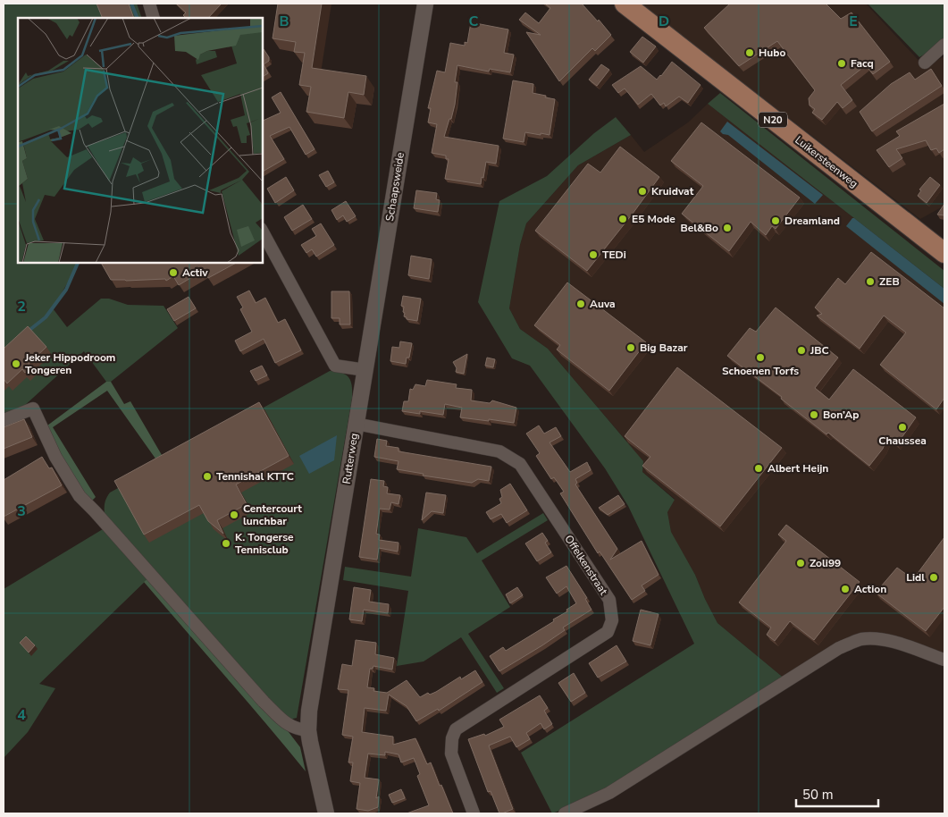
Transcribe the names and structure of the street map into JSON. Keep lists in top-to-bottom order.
{
  "streets": {
    "main road": ["N20", "Luikersteenweg"],
    "street": ["Schaapsweide", "Rutterweg", "Offelkenstraat"]
  },
  "crossings": [
    ["Schaapsweide", "Rutterweg"],
    ["Rutterweg", "Offelkenstraat"]
  ],
  "places": [
    "Hubo",
    "Facq",
    "Kruidvat",
    "E5 Mode",
    "Dreamland",
    "Bel&Bo",
    "TEDi",
    "Activ",
    "ZEB",
    "Auva",
    "Big Bazar",
    "JBC",
    "Schoenen Torfs",
    "Jeker Hippodroom Tongeren",
    "Bon’Ap",
    "Chaussea",
    "Albert Heijn",
    "Tennishal KTTC",
    "Centercourt lunchbar",
    "K. Tongerse Tennisclub",
    "Zoli99",
    "Lidl",
    "Action"
  ],
  "scale_bar": "50 m",
  "grid": {
    "columns": [
      "B",
      "C",
      "D",
      "E"
    ],
    "rows": ["2", "3", "4"]
  }
}
